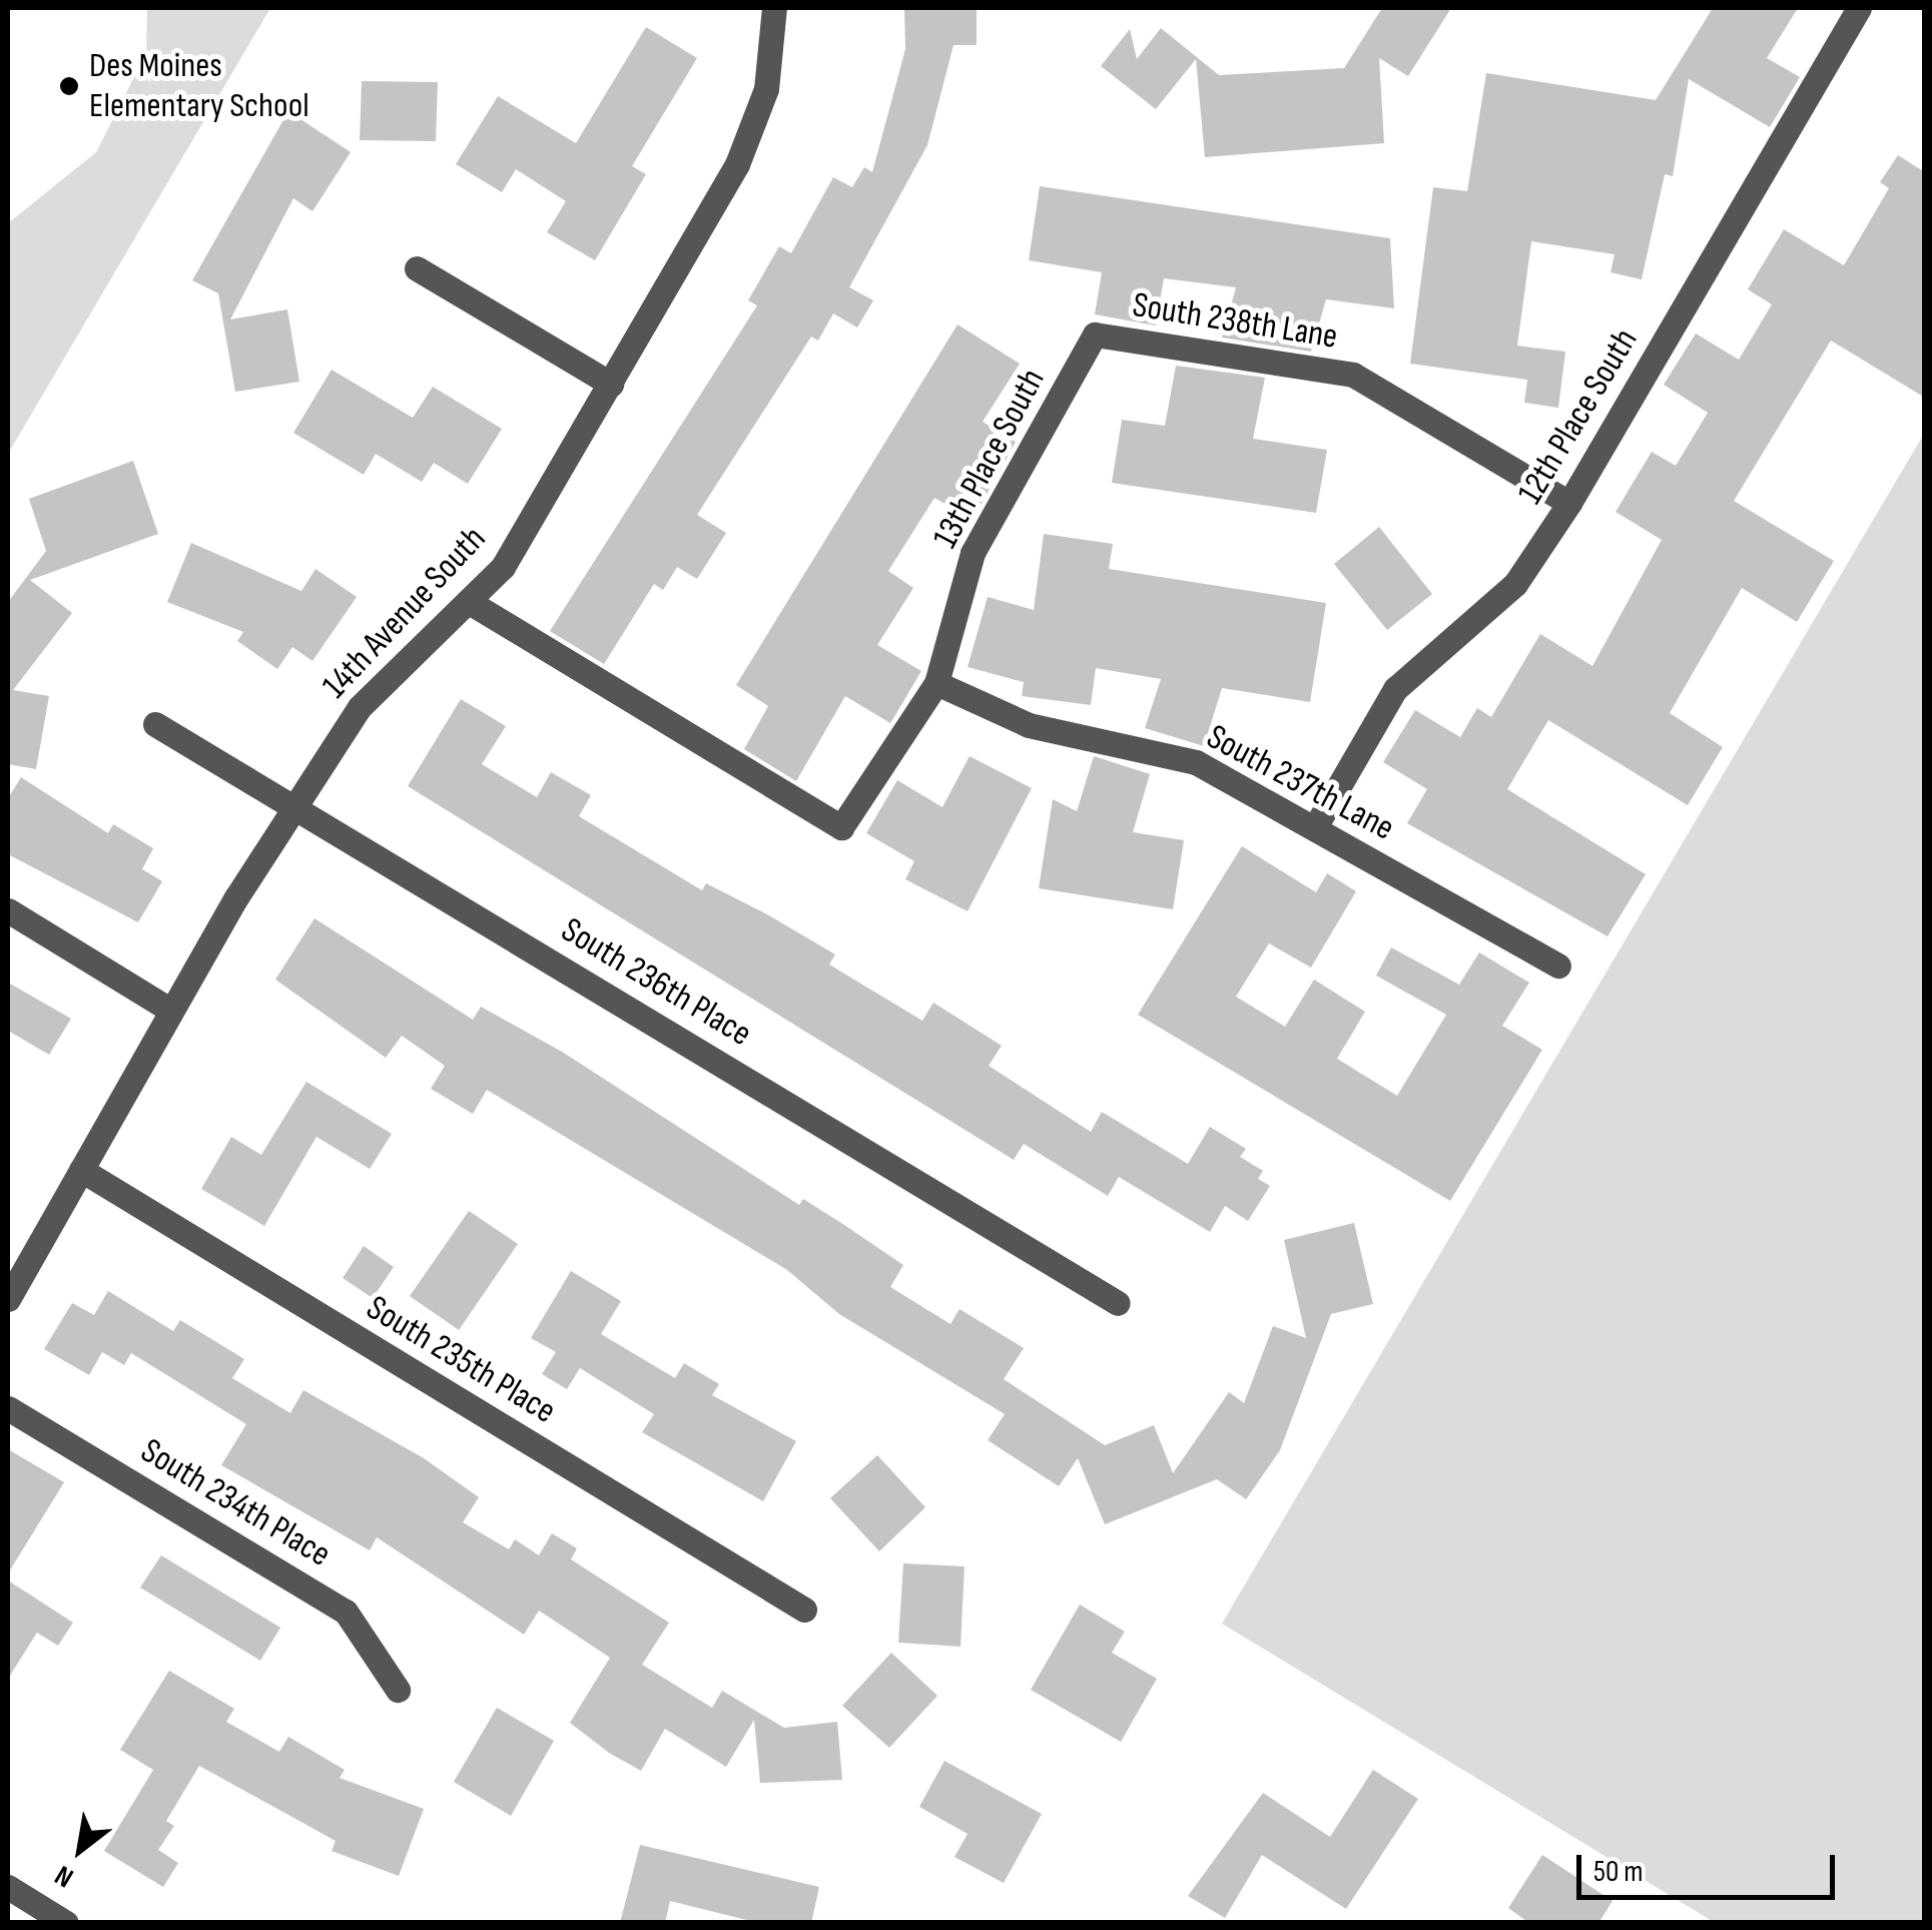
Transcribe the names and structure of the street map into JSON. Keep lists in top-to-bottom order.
{
  "streets": {
    "street": [
      "South 238th Lane",
      "12th Place South",
      "13th Place South",
      "14th Avenue South",
      "South 237th Lane",
      "South 236th Place",
      "South 235th Place",
      "South 234th Place"
    ]
  },
  "crossings": [
    ["South 238th Lane", "12th Place South"],
    ["South 238th Lane", "13th Place South"],
    ["12th Place South", "South 237th Lane"],
    ["13th Place South", "14th Avenue South"],
    ["13th Place South", "South 237th Lane"],
    ["14th Avenue South", "South 236th Place"],
    ["14th Avenue South", "South 235th Place"]
  ],
  "places": ["Des Moines Elementary School"],
  "scale_bar": "50 m",
  "north": "bottom left"
}
